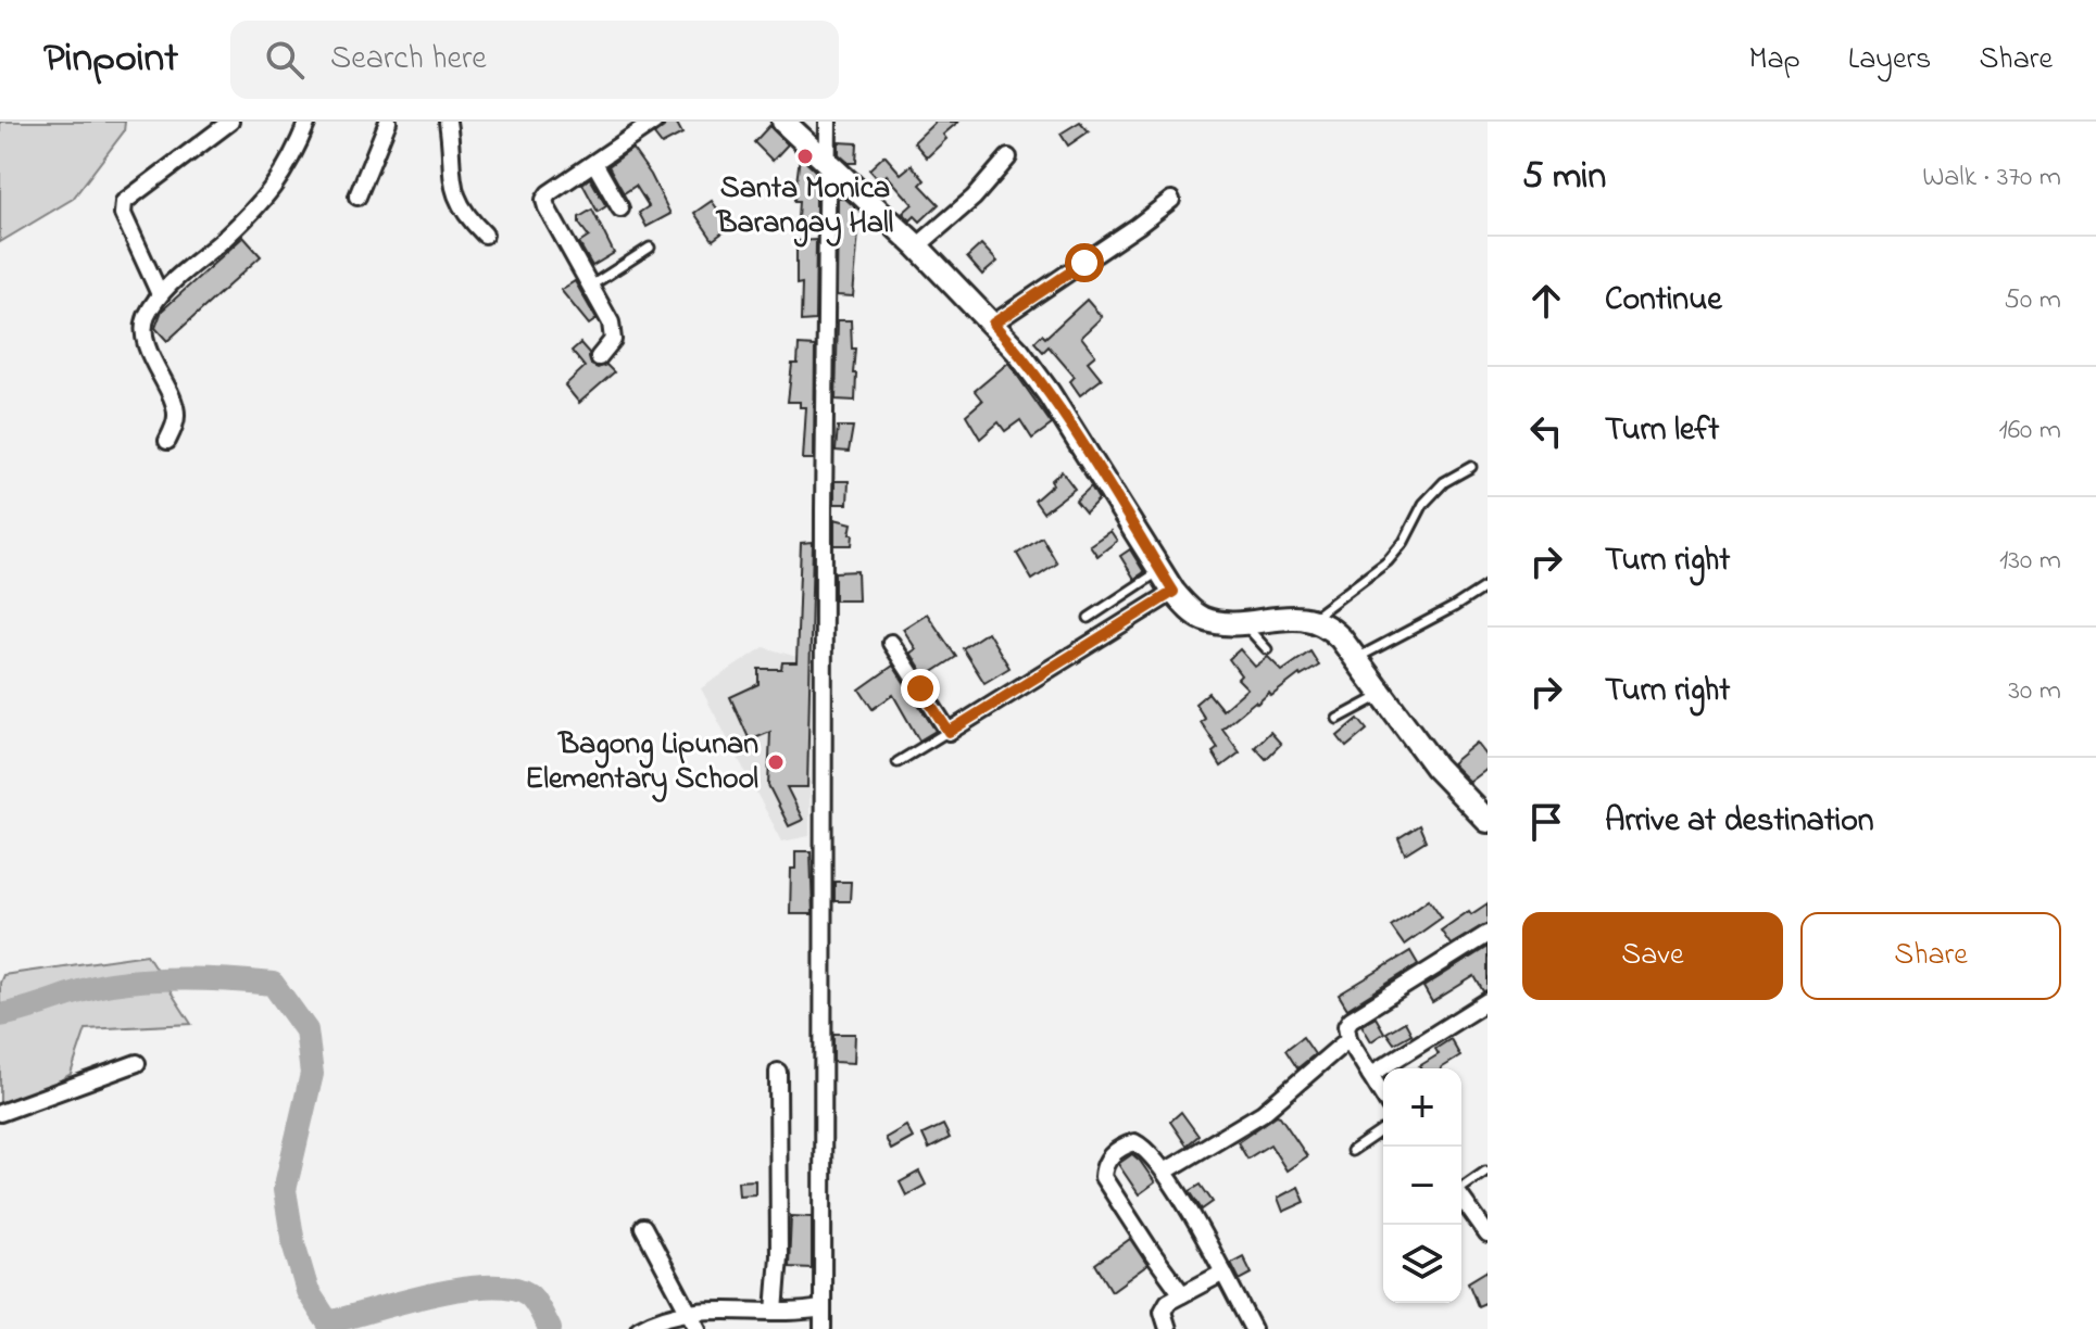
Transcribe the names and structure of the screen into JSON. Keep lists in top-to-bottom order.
{
  "places": ["Santa Monica Barangay Hall", "Bagong Lipunan Elementary School"],
  "page": {
    "header": "Pinpoint",
    "search": "Search here",
    "nav": ["Map", "Layers", "Share"],
    "heading": ["5 min", "Walk · 370 m"],
    "list": [
      ["Continue", "50 m"],
      ["Turn left", "160 m"],
      ["Turn right", "130 m"],
      ["Turn right", "30 m"],
      "Arrive at destination"
    ],
    "buttons": ["Save", "Share"],
    "map_buttons": ["+", "−"]
  }
}
